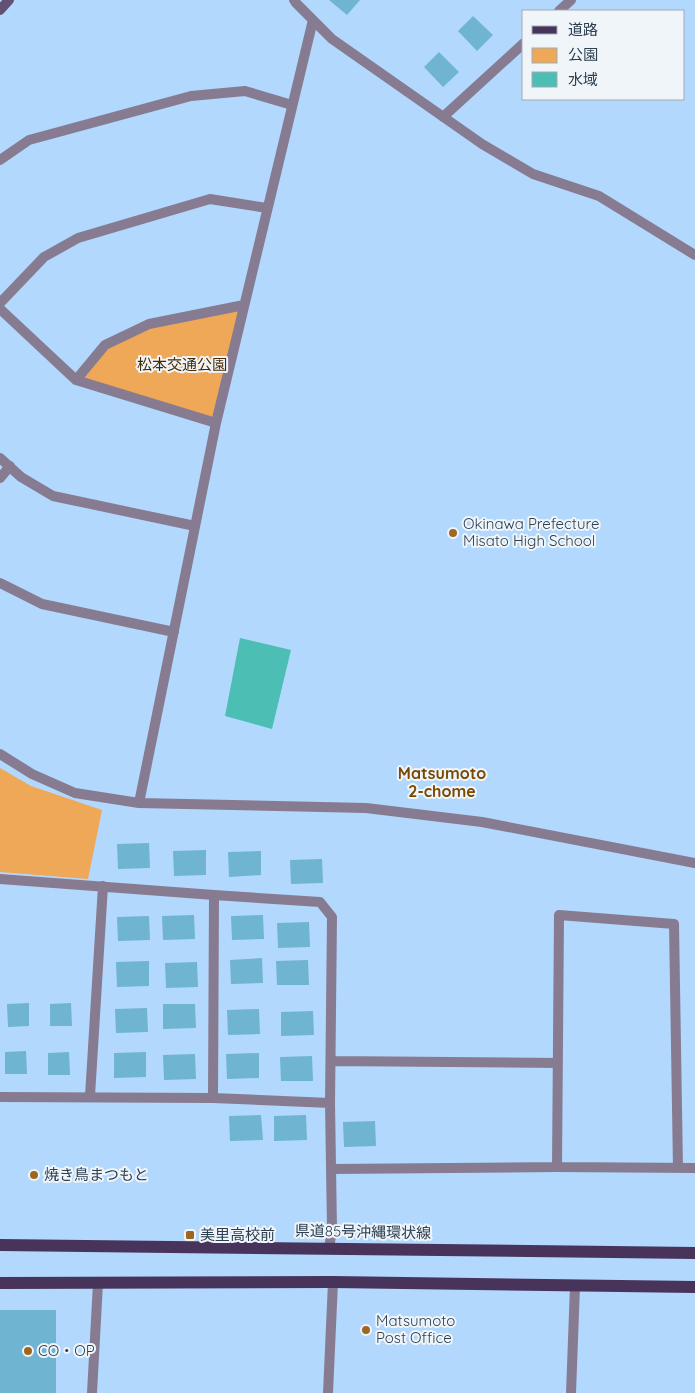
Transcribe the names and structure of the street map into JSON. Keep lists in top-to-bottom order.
{
  "streets": {
    "main road": ["県道85号沖縄環状線"]
  },
  "districts": ["Matsumoto 2-chome"],
  "parks": ["松本交通公園"],
  "places": {
    "other": [
      "Okinawa Prefecture Misato High School",
      "焼き鳥まつもと",
      "Matsumoto Post Office",
      "CO・OP"
    ],
    "transit": ["美里高校前"]
  },
  "legend": ["道路", "公園", "水域"]
}
